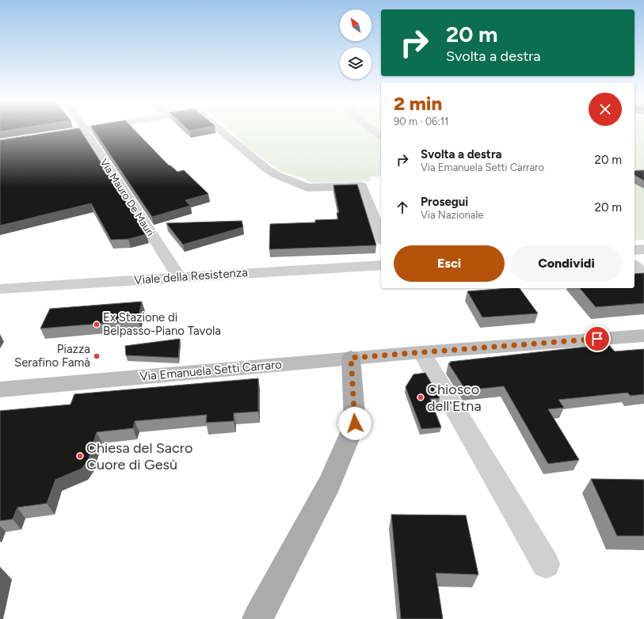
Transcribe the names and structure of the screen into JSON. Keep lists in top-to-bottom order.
{
  "streets": {
    "street": ["Via Mauro De Mauri", "Viale della Resistenza", "Via Emanuela Setti Carraro"]
  },
  "crossings": [
    ["Via Mauro De Mauri", "Viale della Resistenza"]
  ],
  "places": [
    "Ex Stazione di Belpasso-Piano Tavola",
    "Piazza Serafino Famà",
    "Chiosco dell'Etna",
    "Chiesa del Sacro Cuore di Gesù"
  ],
  "north": "top left",
  "page": {
    "turn": ["20 m", "Svolta a destra"],
    "heading": ["2 min", "90 m · 06:11"],
    "list": [
      {
        "name": "Svolta a destra",
        "note": "Via Emanuela Setti Carraro",
        "value": "20 m"
      },
      {
        "name": "Prosegui",
        "note": "Via Nazionale",
        "value": "20 m"
      }
    ],
    "buttons": ["Esci", "Condividi"]
  }
}
